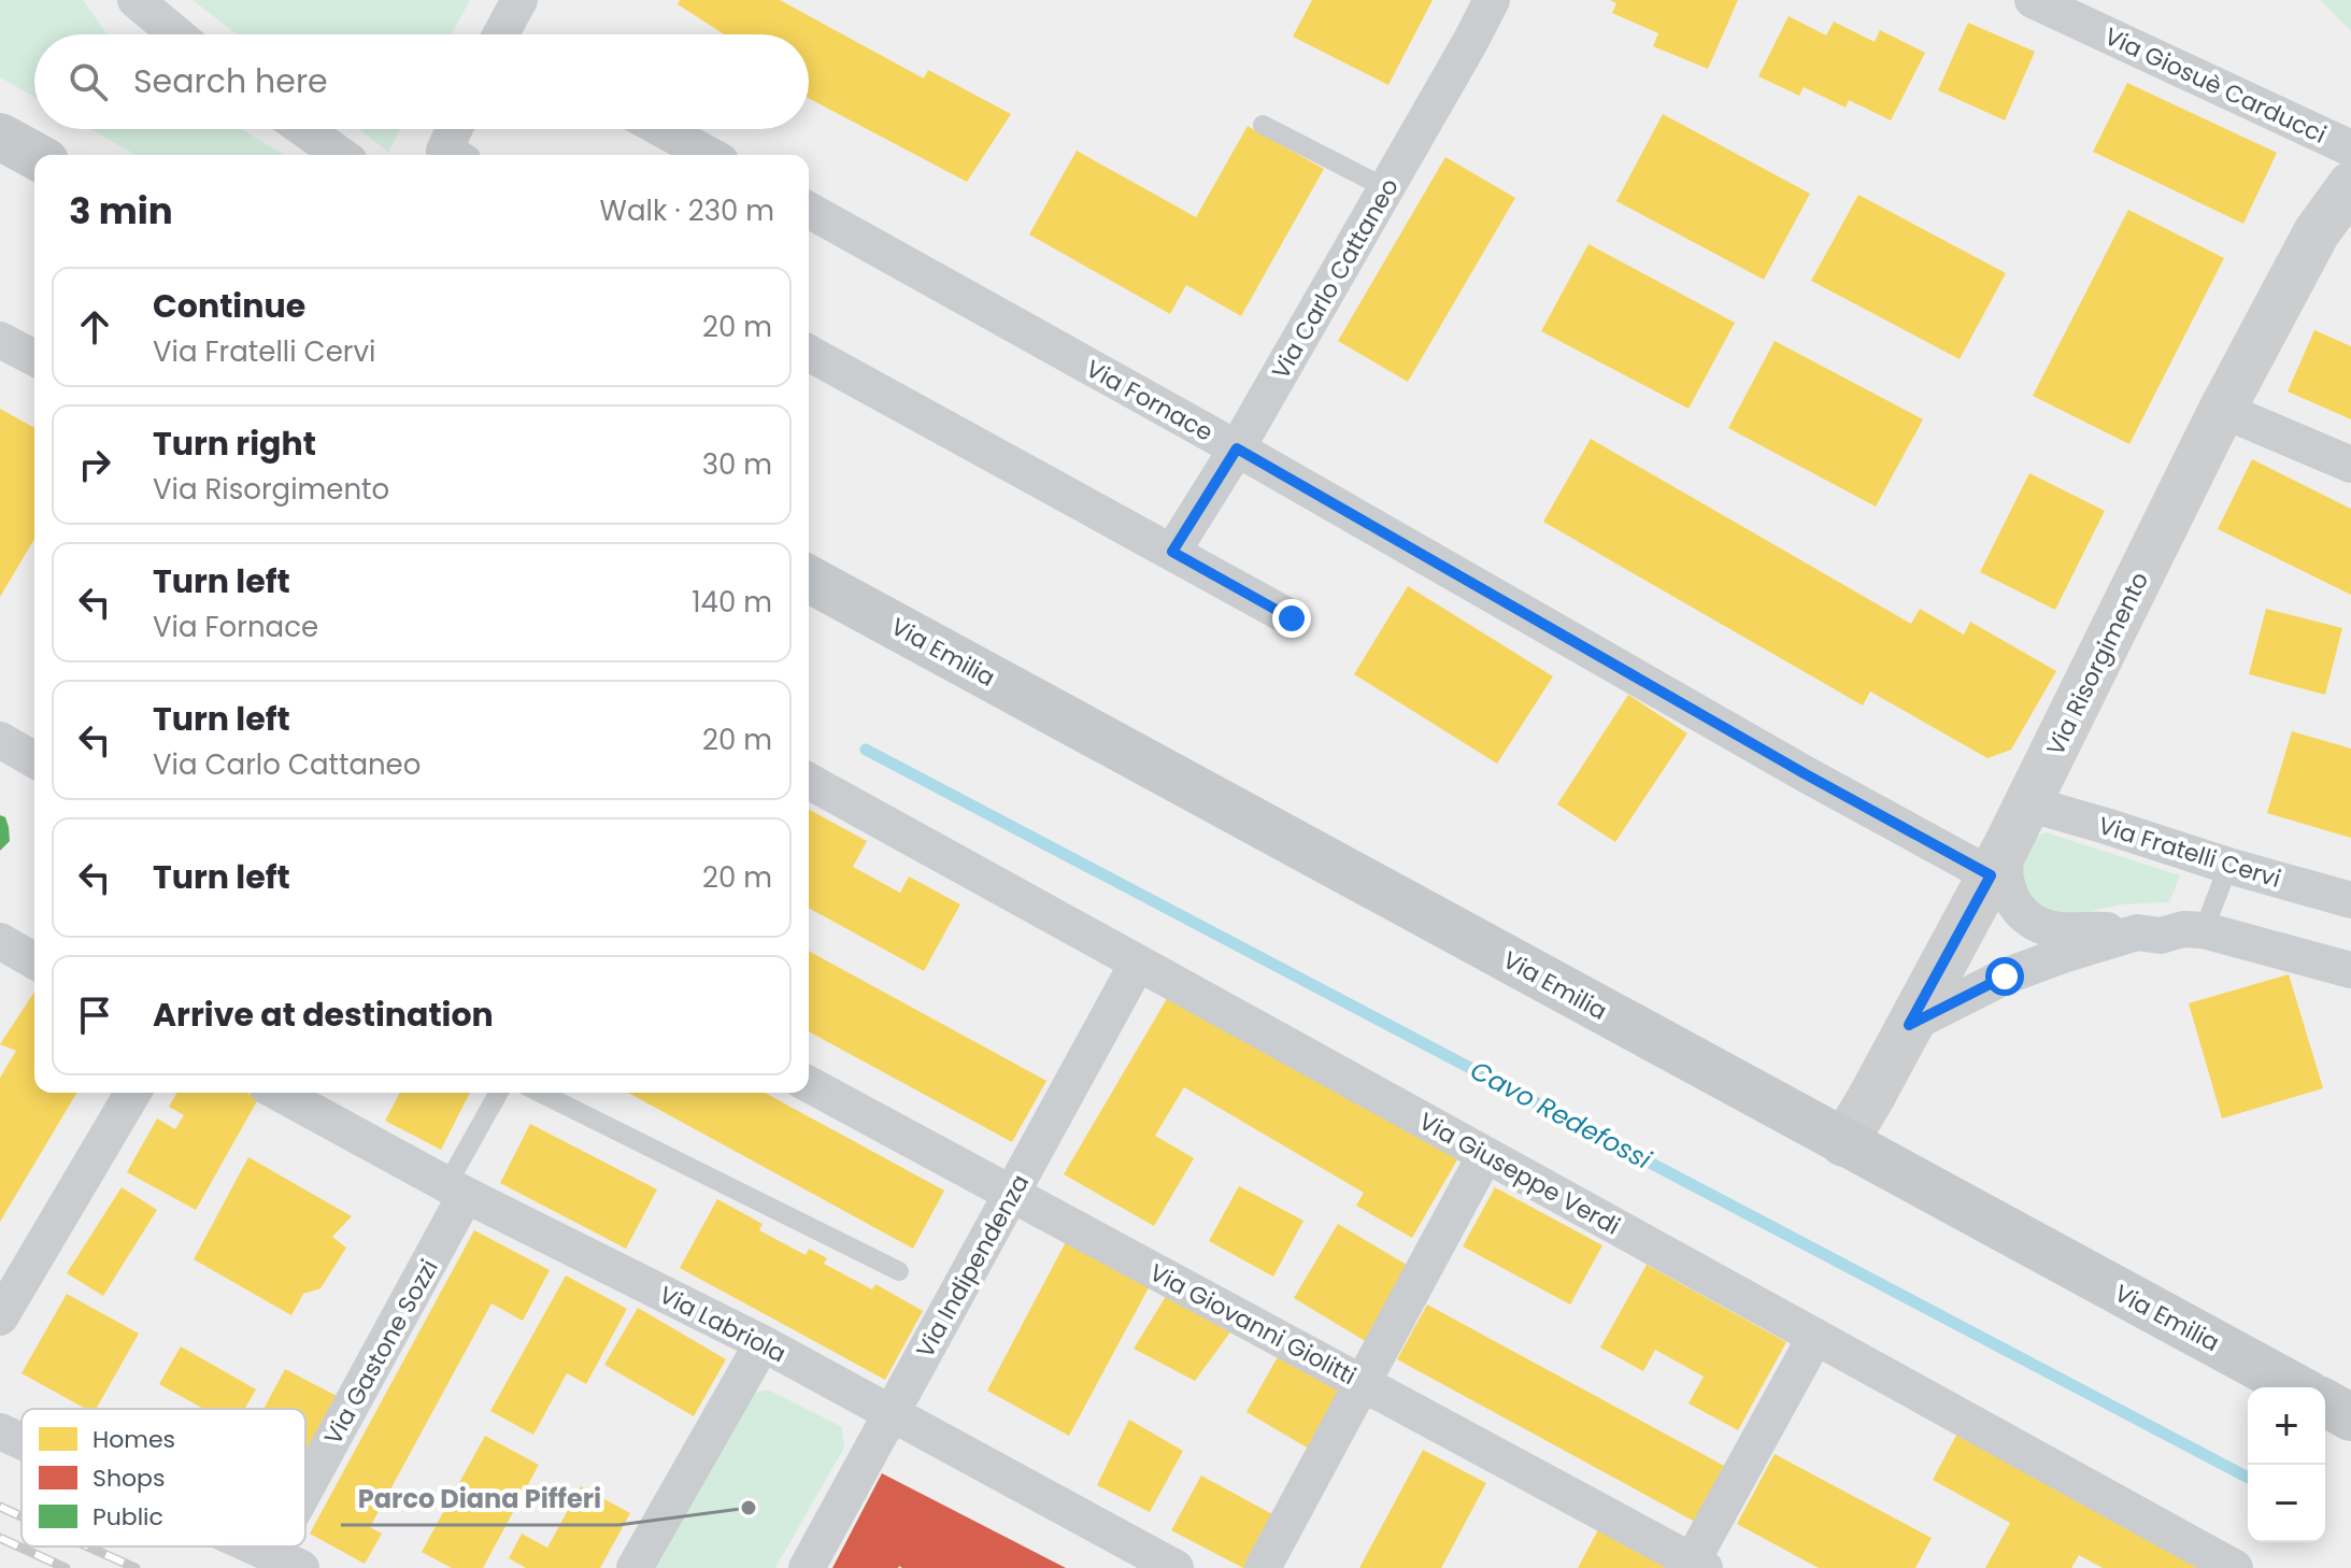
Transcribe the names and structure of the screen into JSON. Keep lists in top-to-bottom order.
{
  "streets": {
    "main road": ["Via Emilia"],
    "street": [
      "Via Giosuè Carducci",
      "Via Carlo Cattaneo",
      "Via Fornace",
      "Via Risorgimento",
      "Via Fratelli Cervi",
      "Via Giuseppe Verdi",
      "Via Indipendenza",
      "Via Labriola",
      "Via Giovanni Giolitti",
      "Via Gastone Sozzi"
    ]
  },
  "crossings": [
    ["Via Carlo Cattaneo", "Via Fornace"],
    ["Via Fornace", "Via Risorgimento"],
    ["Via Emilia", "Via Risorgimento"],
    ["Via Risorgimento", "Via Fratelli Cervi"],
    ["Via Giuseppe Verdi", "Via Indipendenza"],
    ["Via Indipendenza", "Via Labriola"],
    ["Via Indipendenza", "Via Giovanni Giolitti"],
    ["Via Labriola", "Via Gastone Sozzi"]
  ],
  "water": ["Cavo Redefossi"],
  "places": ["Parco Diana Pifferi"],
  "legend": ["Homes", "Shops", "Public"],
  "page": {
    "search": "Search here",
    "heading": ["3 min", "Walk · 230 m"],
    "list": [
      ["Continue", "Via Fratelli Cervi", "20 m"],
      ["Turn right", "Via Risorgimento", "30 m"],
      ["Turn left", "Via Fornace", "140 m"],
      ["Turn left", "Via Carlo Cattaneo", "20 m"],
      ["Turn left", "20 m"],
      "Arrive at destination"
    ],
    "map_buttons": ["+", "−"]
  }
}
